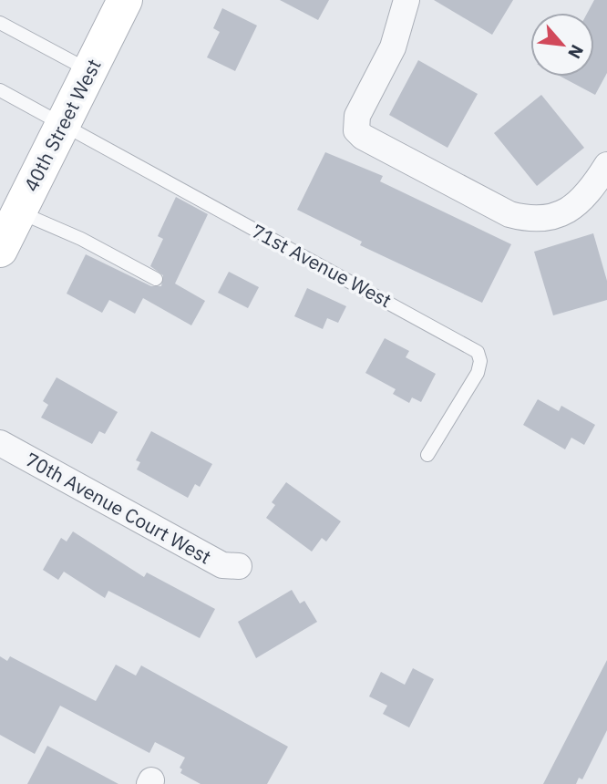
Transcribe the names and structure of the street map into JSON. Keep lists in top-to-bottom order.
{
  "streets": {
    "main road": ["40th Street West"],
    "street": ["70th Avenue Court West"],
    "lane": ["71st Avenue West"]
  },
  "crossings": [
    ["40th Street West", "71st Avenue West"]
  ],
  "north": "bottom right"
}
